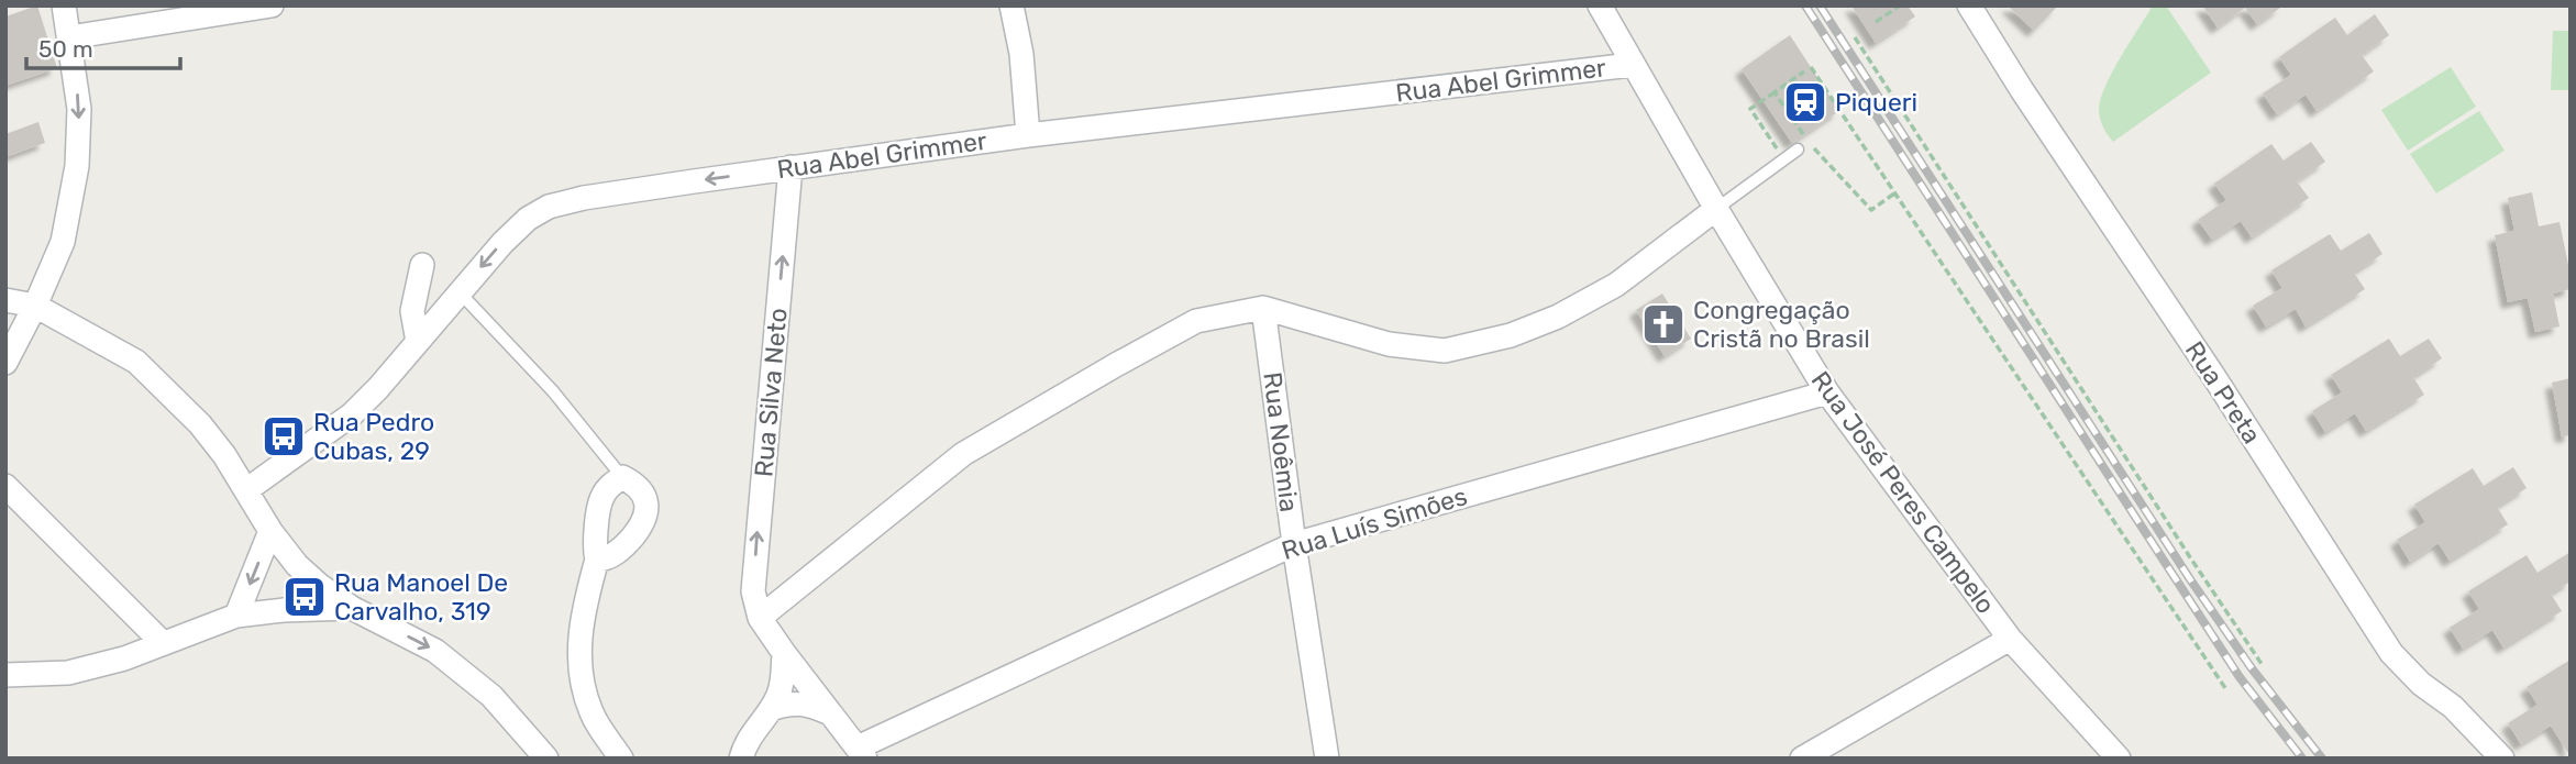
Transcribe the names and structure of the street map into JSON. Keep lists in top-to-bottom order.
{
  "streets": {
    "street": [
      "Rua Abel Grimmer",
      "Rua Silva Neto",
      "Rua Preta",
      "Rua Noêmia",
      "Rua José Peres Campelo",
      "Rua Luís Simões"
    ]
  },
  "crossings": [
    ["Rua Abel Grimmer", "Rua Silva Neto"],
    ["Rua Abel Grimmer", "Rua José Peres Campelo"],
    ["Rua Noêmia", "Rua Luís Simões"],
    ["Rua José Peres Campelo", "Rua Luís Simões"]
  ],
  "places": {
    "station": ["Piqueri"],
    "church": ["Congregação Cristã no Brasil"],
    "bus stop": ["Rua Pedro Cubas, 29", "Rua Manoel De Carvalho, 319"]
  },
  "scale_bar": "50 m"
}
